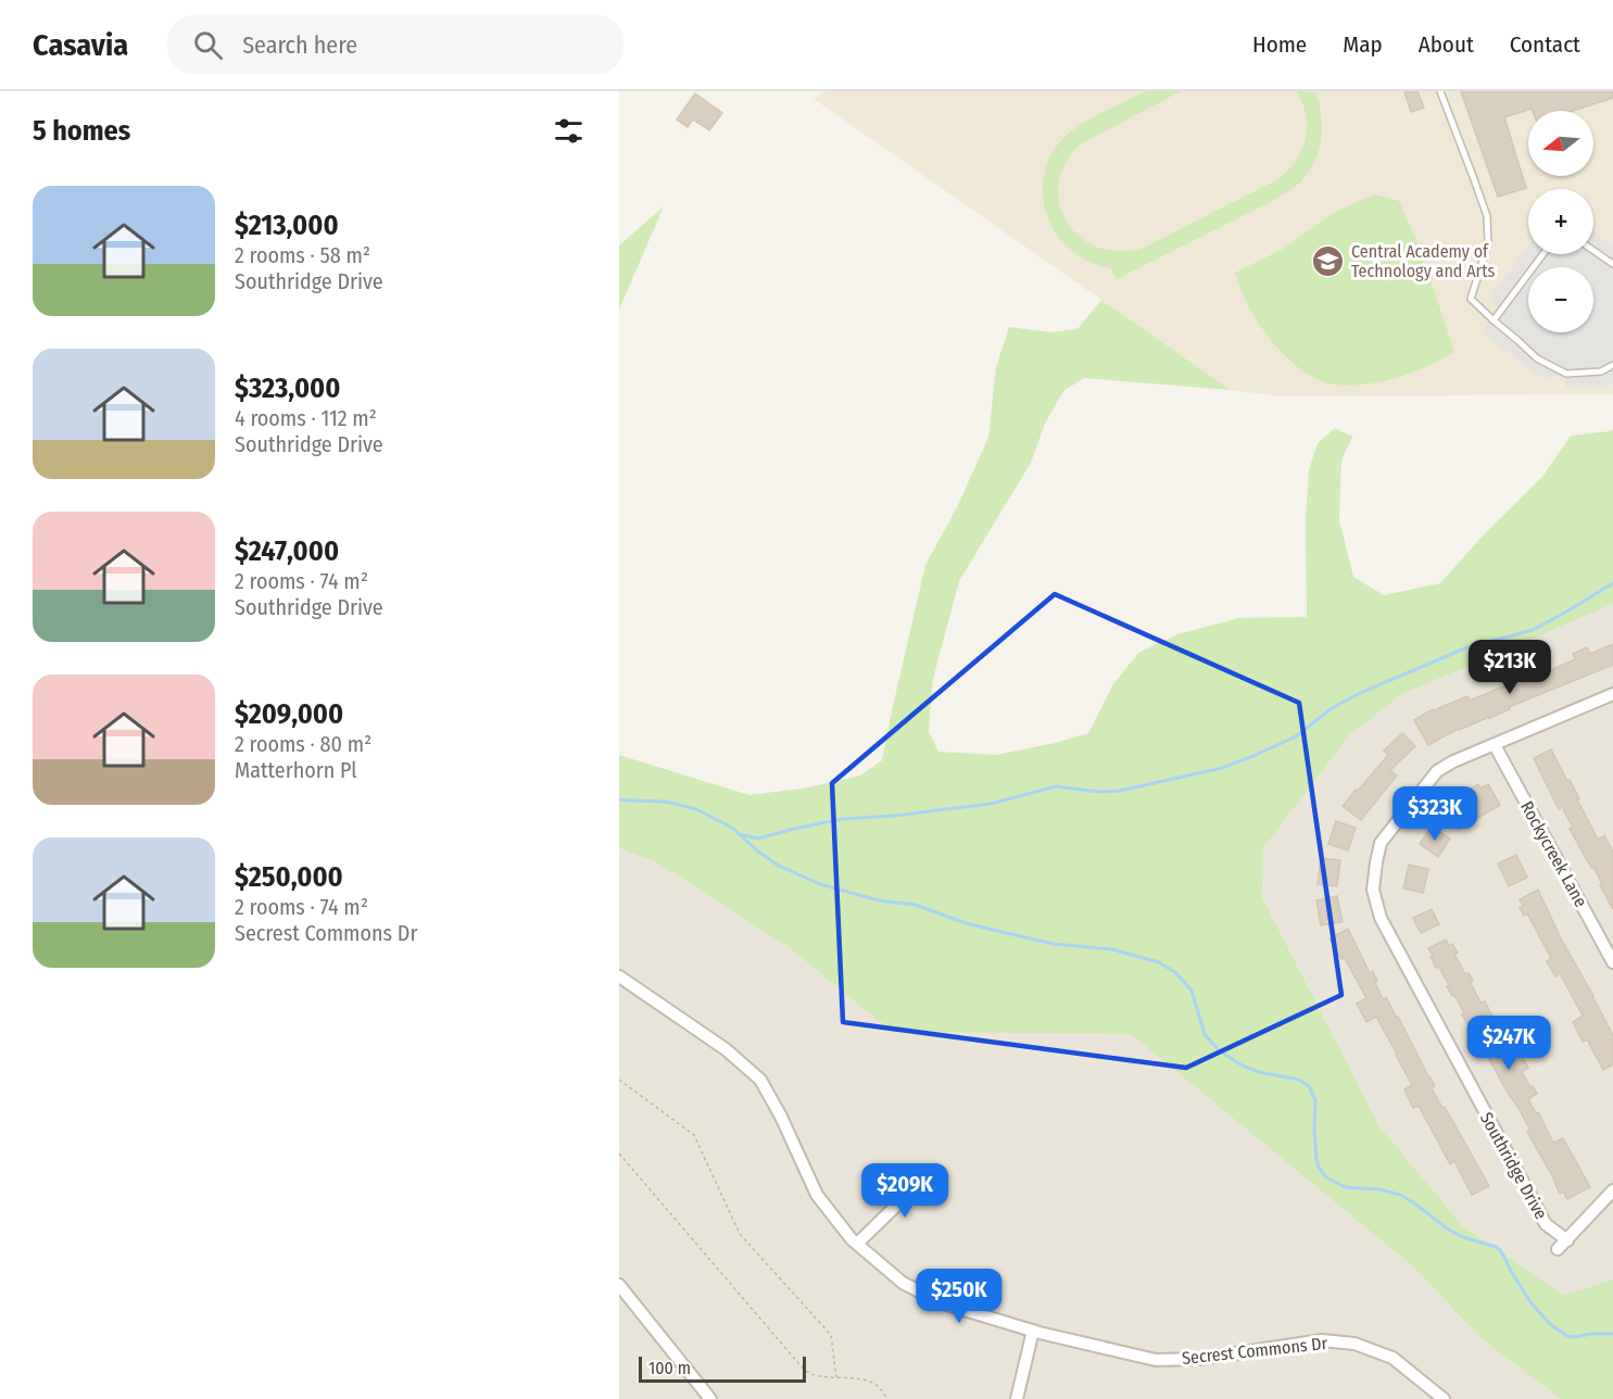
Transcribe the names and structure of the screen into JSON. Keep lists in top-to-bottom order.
{
  "streets": {
    "street": ["Rockycreek Lane", "Southridge Drive", "Secrest Commons Dr"]
  },
  "crossings": [
    ["Rockycreek Lane", "Southridge Drive"]
  ],
  "places": {
    "school or university": ["Central Academy of Technology and Arts"]
  },
  "scale_bar": "100 m",
  "north": "left",
  "page": {
    "header": "Casavia",
    "search": "Search here",
    "nav": [
      "Home",
      "Map",
      "About",
      "Contact"
    ],
    "heading": "5 homes",
    "map_buttons": ["+", "−"],
    "list": [
      {
        "name": "$213,000",
        "note": "2 rooms · 58 m² · Southridge Drive"
      },
      {
        "name": "$323,000",
        "note": "4 rooms · 112 m² · Southridge Drive"
      },
      {
        "name": "$247,000",
        "note": "2 rooms · 74 m² · Southridge Drive"
      },
      {
        "name": "$209,000",
        "note": "2 rooms · 80 m² · Matterhorn Pl"
      },
      {
        "name": "$250,000",
        "note": "2 rooms · 74 m² · Secrest Commons Dr"
      }
    ],
    "price": [
      "$213K",
      "$323K",
      "$247K",
      "$209K",
      "$250K"
    ],
    "scale": "100 m"
  }
}
